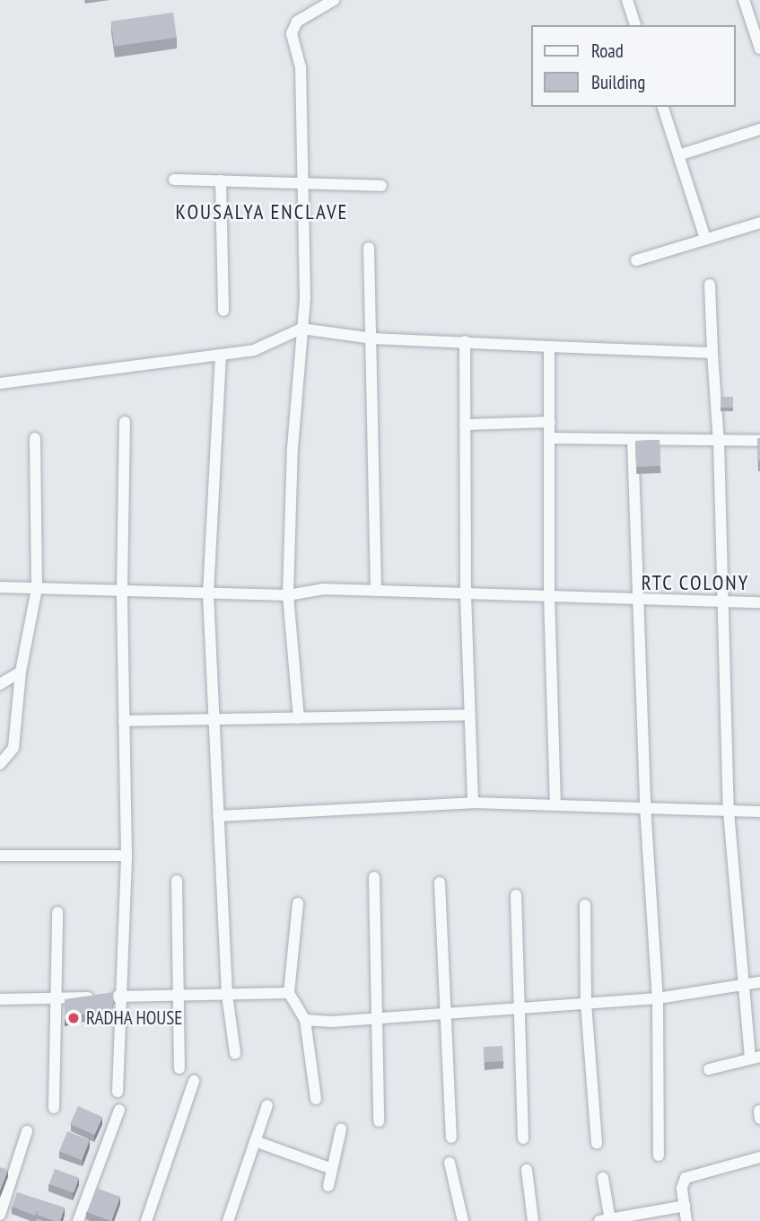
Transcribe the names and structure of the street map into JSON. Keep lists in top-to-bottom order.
{
  "districts": ["KOUSALYA ENCLAVE", "RTC COLONY"],
  "places": ["RADHA HOUSE"],
  "legend": ["Road", "Building"]
}
